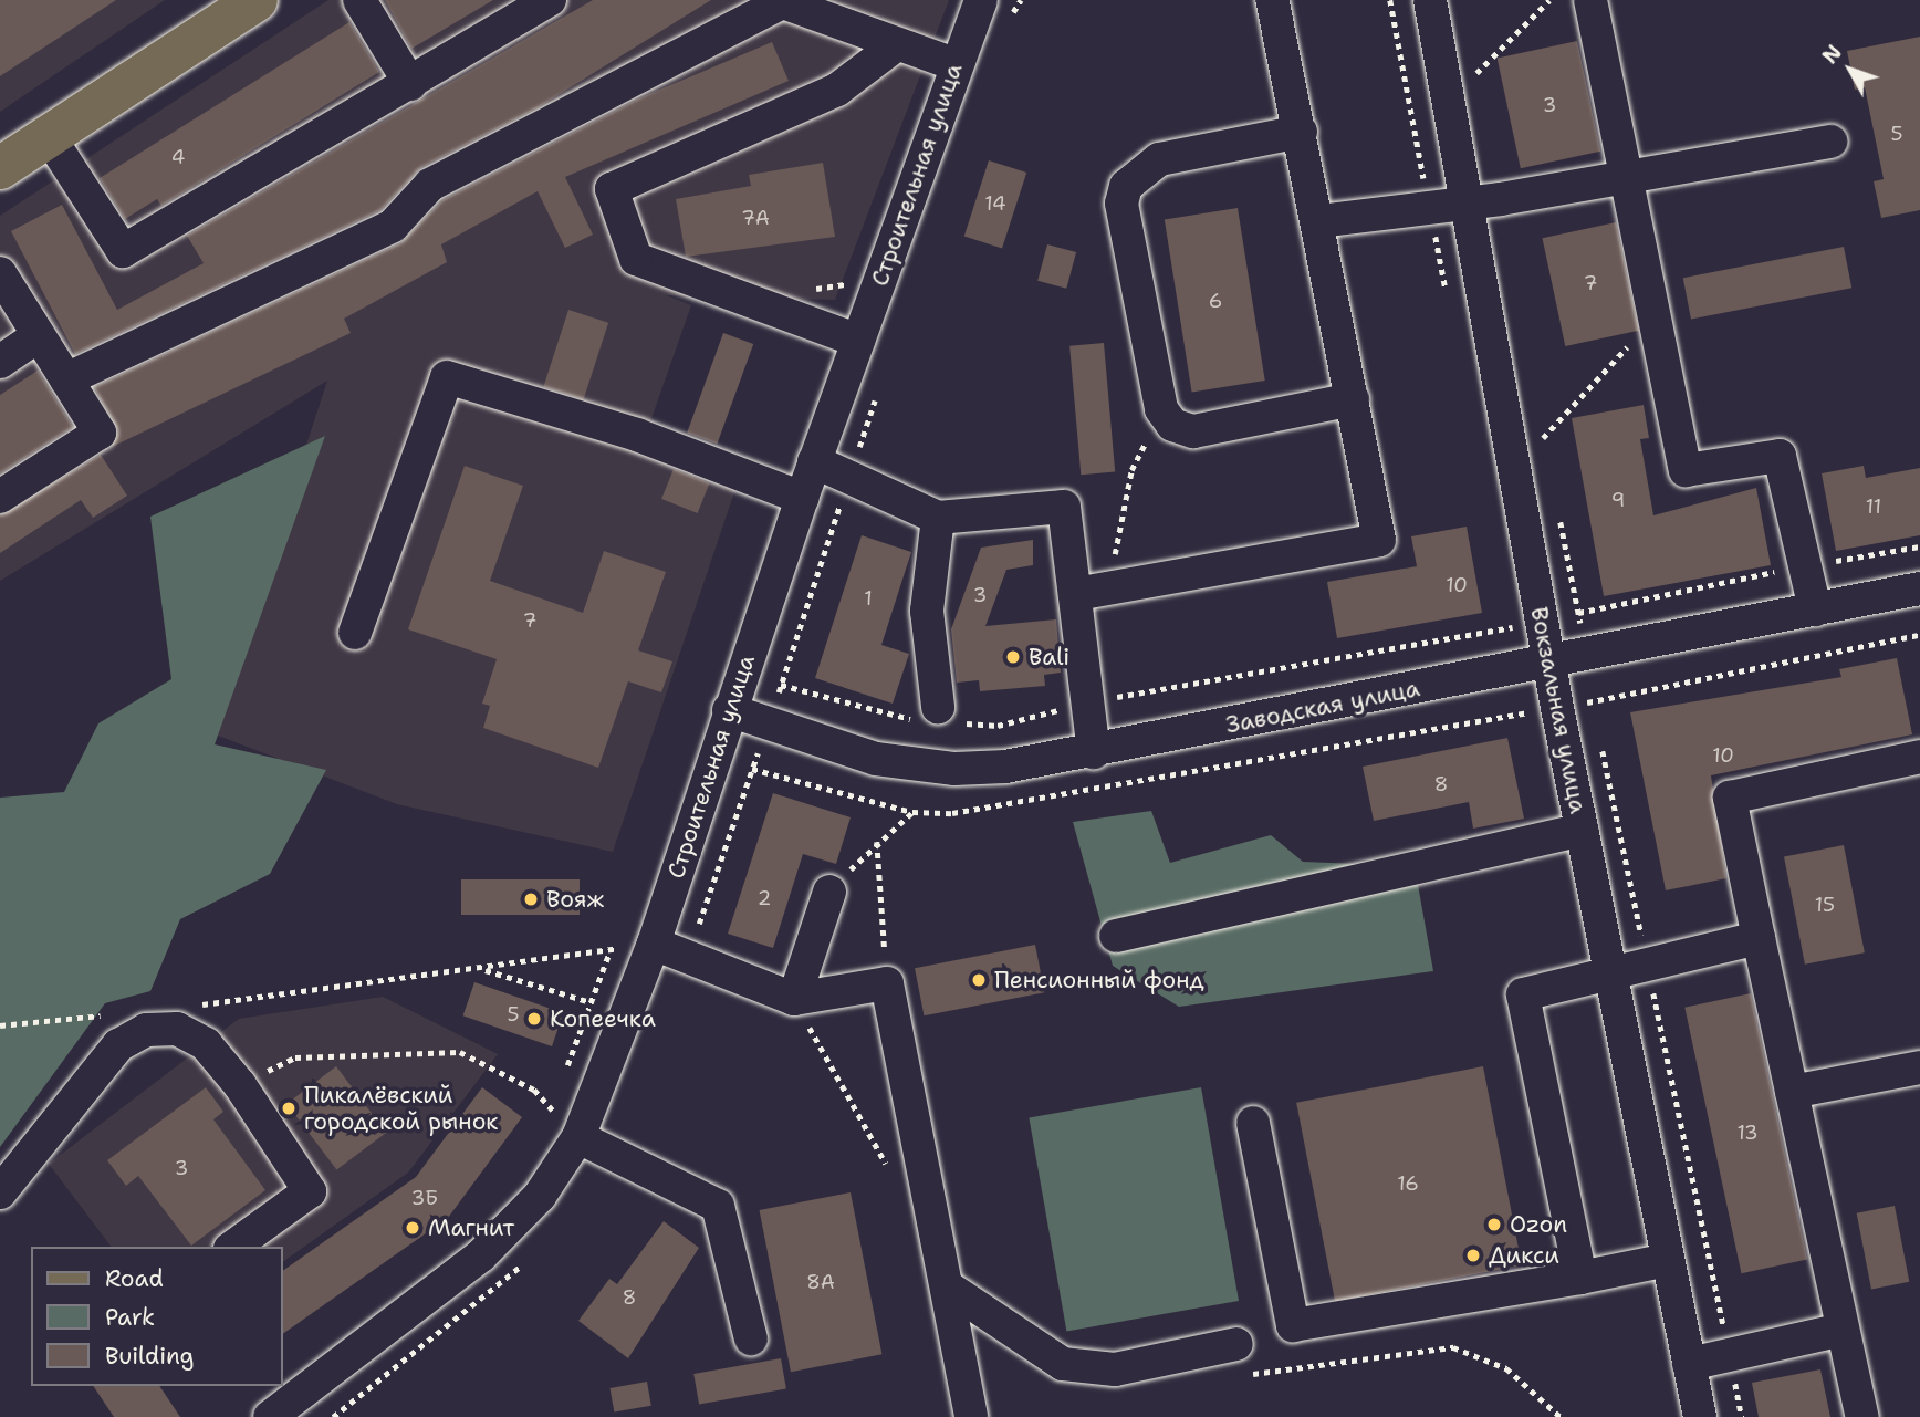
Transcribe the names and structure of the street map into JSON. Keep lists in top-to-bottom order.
{
  "streets": {
    "street": ["Строительная улица", "Заводская улица", "Вокзальная улица"]
  },
  "crossings": [
    ["Строительная улица", "Заводская улица"],
    ["Заводская улица", "Вокзальная улица"]
  ],
  "places": [
    "Bali",
    "Вояж",
    "Пенсионный фонд",
    "Копеечка",
    "Пикалёвский городской рынок",
    "Ozon",
    "Магнит",
    "Дикси"
  ],
  "house_numbers": [
    "3",
    "5",
    "4",
    "14",
    "7А",
    "7",
    "6",
    "9",
    "11",
    "10",
    "3",
    "1",
    "7",
    "10",
    "8",
    "2",
    "15",
    "5",
    "13",
    "3",
    "16",
    "3Б",
    "8А",
    "8"
  ],
  "legend": ["Road", "Park", "Building"],
  "north": "top left"
}
